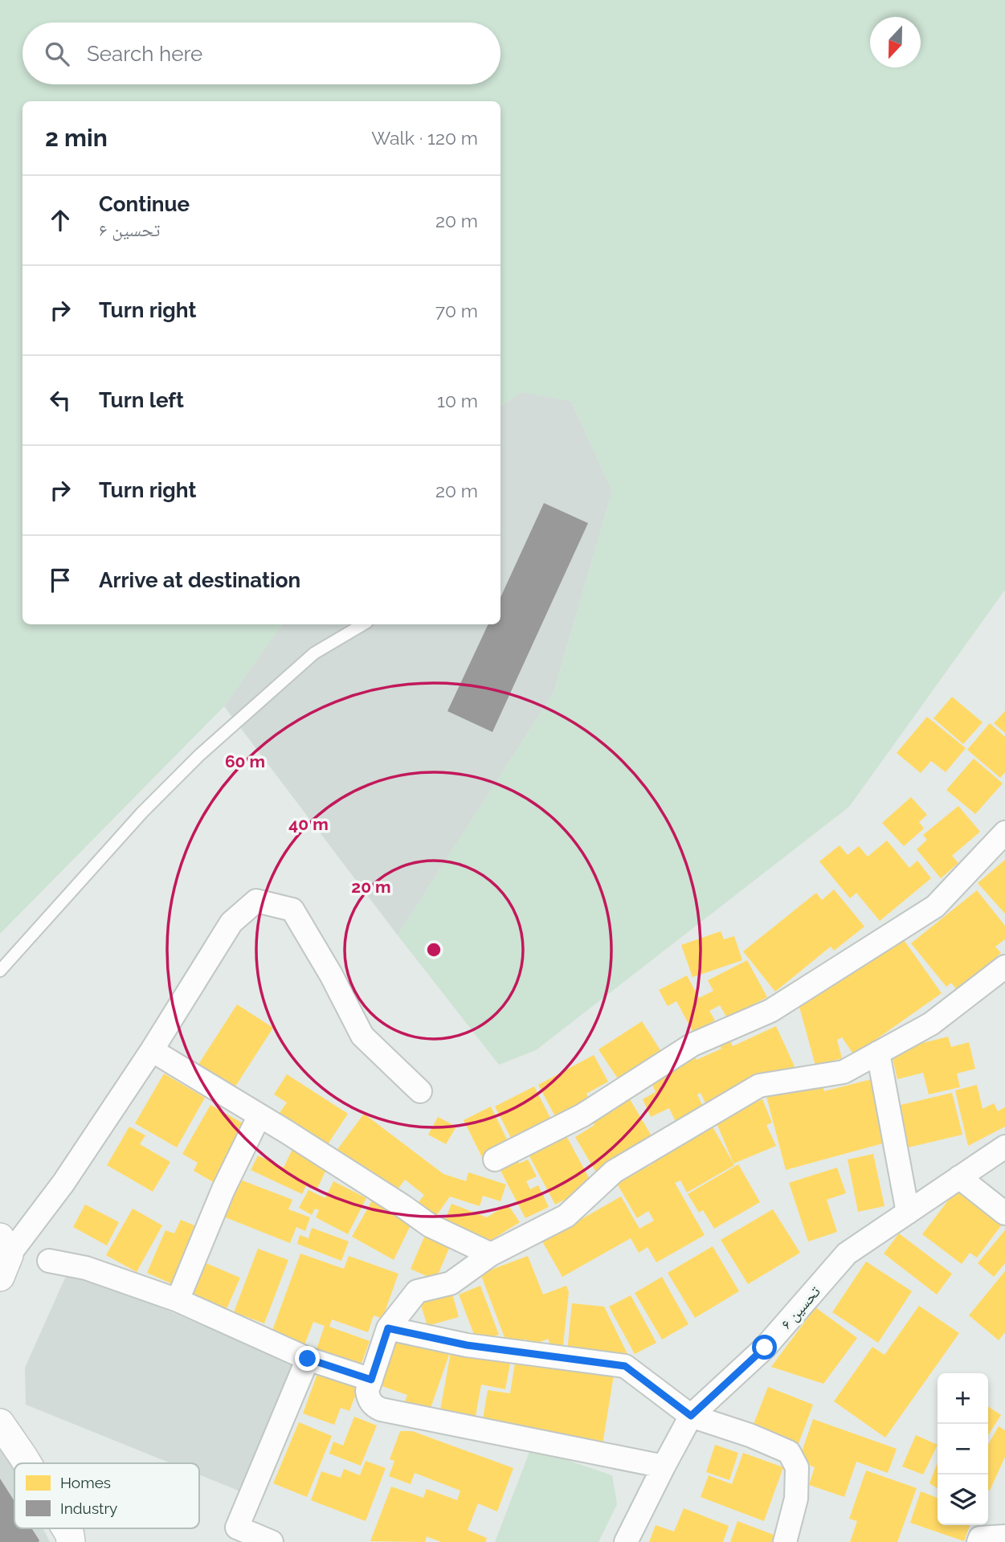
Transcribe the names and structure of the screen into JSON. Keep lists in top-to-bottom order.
{
  "streets": {
    "street": ["تحسین ۶"]
  },
  "legend": ["Homes", "Industry"],
  "north": "bottom",
  "page": {
    "search": "Search here",
    "heading": ["2 min", "Walk · 120 m"],
    "list": [
      ["Continue", "تحسین ۶", "20 m"],
      ["Turn right", "70 m"],
      ["Turn left", "10 m"],
      ["Turn right", "20 m"],
      "Arrive at destination"
    ],
    "map_buttons": ["+", "−"]
  },
  "rings": ["60 m", "40 m", "20 m"]
}
